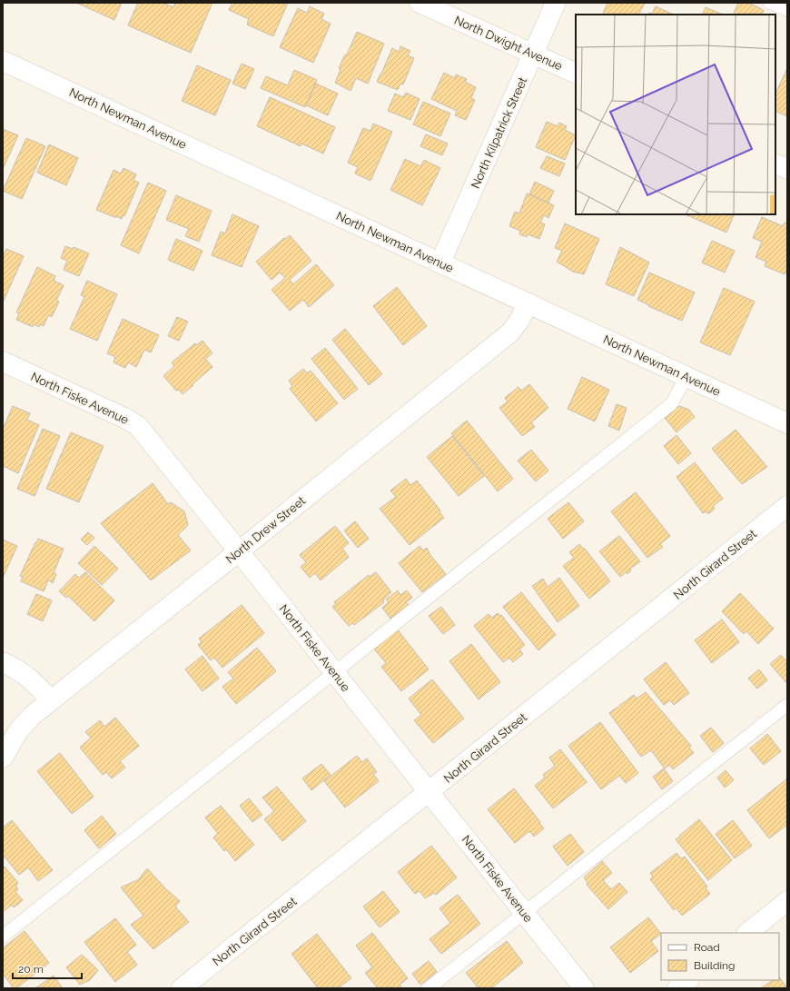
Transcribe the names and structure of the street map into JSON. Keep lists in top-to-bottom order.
{
  "streets": {
    "street": [
      "North Dwight Avenue",
      "North Newman Avenue",
      "North Kilpatrick Street",
      "North Fiske Avenue",
      "North Drew Street",
      "North Girard Street"
    ]
  },
  "crossings": [
    ["North Dwight Avenue", "North Kilpatrick Street"],
    ["North Newman Avenue", "North Kilpatrick Street"],
    ["North Newman Avenue", "North Drew Street"],
    ["North Fiske Avenue", "North Drew Street"],
    ["North Fiske Avenue", "North Girard Street"]
  ],
  "legend": ["Road", "Building"],
  "scale_bar": "20 m"
}
